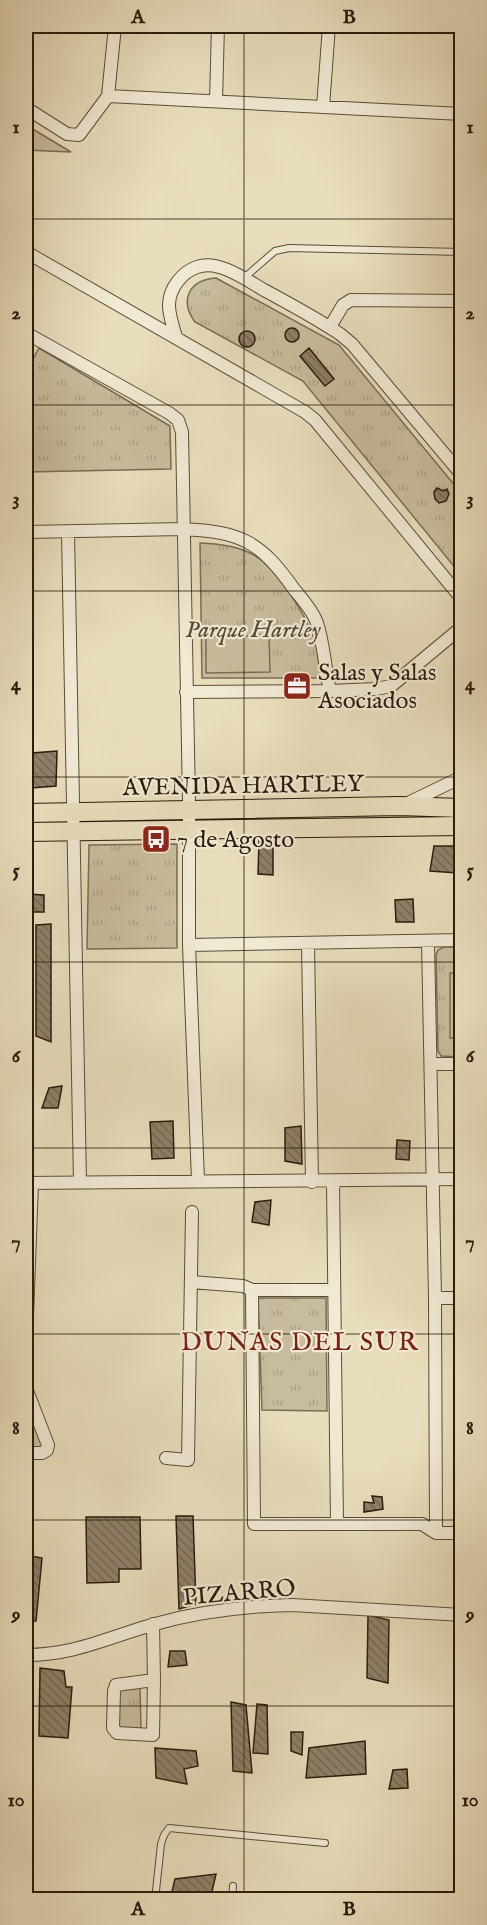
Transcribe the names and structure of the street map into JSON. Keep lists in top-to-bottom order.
{
  "streets": {
    "main road": ["AVENIDA HARTLEY"],
    "street": ["PIZARRO"]
  },
  "districts": ["DUNAS DEL SUR"],
  "parks": ["Parque Hartley"],
  "places": {
    "office": ["Salas y Salas Asociados"],
    "bus stop": ["7 de Agosto"]
  },
  "grid": {
    "columns": ["A", "B"],
    "rows": [
      "1",
      "2",
      "3",
      "4",
      "5",
      "6",
      "7",
      "8",
      "9",
      "10"
    ]
  }
}
